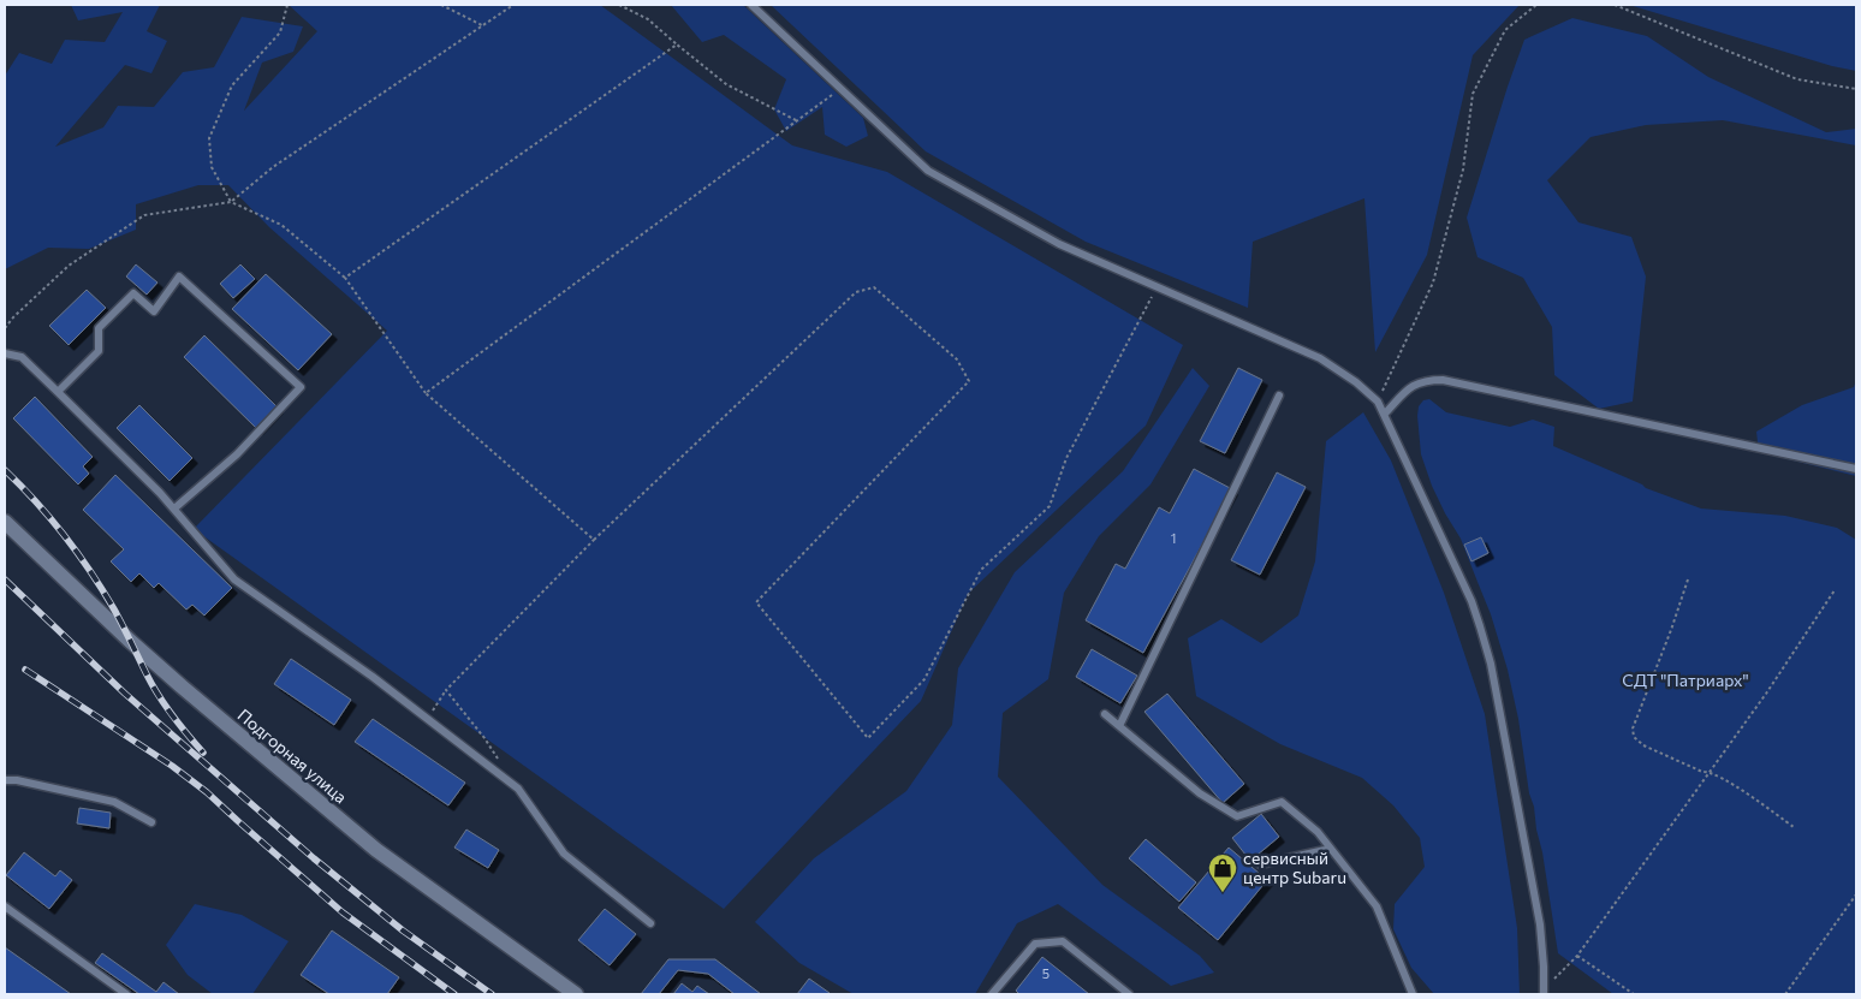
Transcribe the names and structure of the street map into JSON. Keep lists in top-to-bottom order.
{
  "streets": {
    "street": ["Подгорная улица"]
  },
  "parks": ["СДТ \"Патриарх\""],
  "places": {
    "shop": ["сервисный центр Subaru"]
  },
  "house_numbers": ["1", "5"]
}
